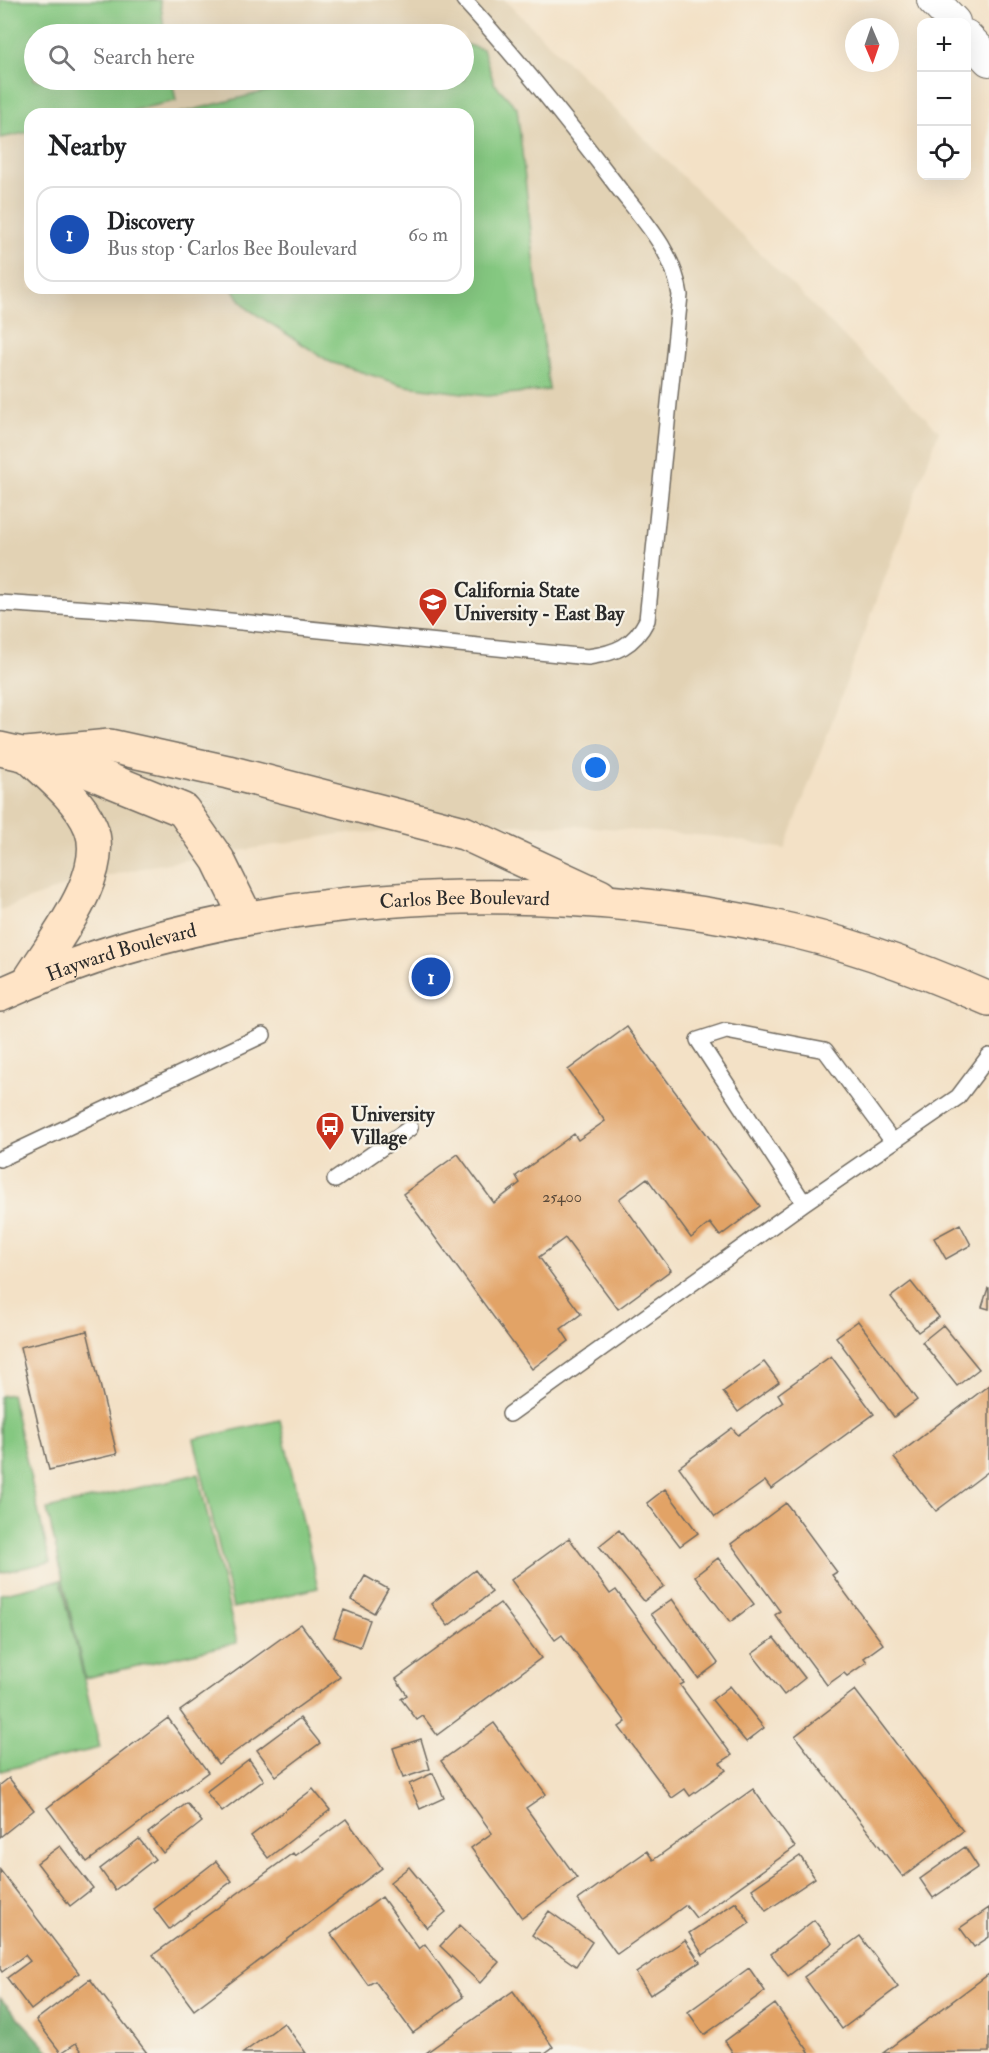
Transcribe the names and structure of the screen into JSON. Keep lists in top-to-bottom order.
{
  "streets": {
    "street": ["Carlos Bee Boulevard", "Hayward Boulevard"]
  },
  "crossings": [
    ["Carlos Bee Boulevard", "Hayward Boulevard"]
  ],
  "places": {
    "school or university": ["California State University - East Bay"],
    "bus stop": ["University Village"]
  },
  "house_numbers": ["25400"],
  "north": "bottom",
  "page": {
    "map_buttons": ["+", "−"],
    "search": "Search here",
    "heading": "Nearby",
    "list": [
      {
        "mark": "1",
        "name": "Discovery",
        "note": "Bus stop · Carlos Bee Boulevard",
        "value": "60 m"
      }
    ],
    "pins": "1"
  }
}
